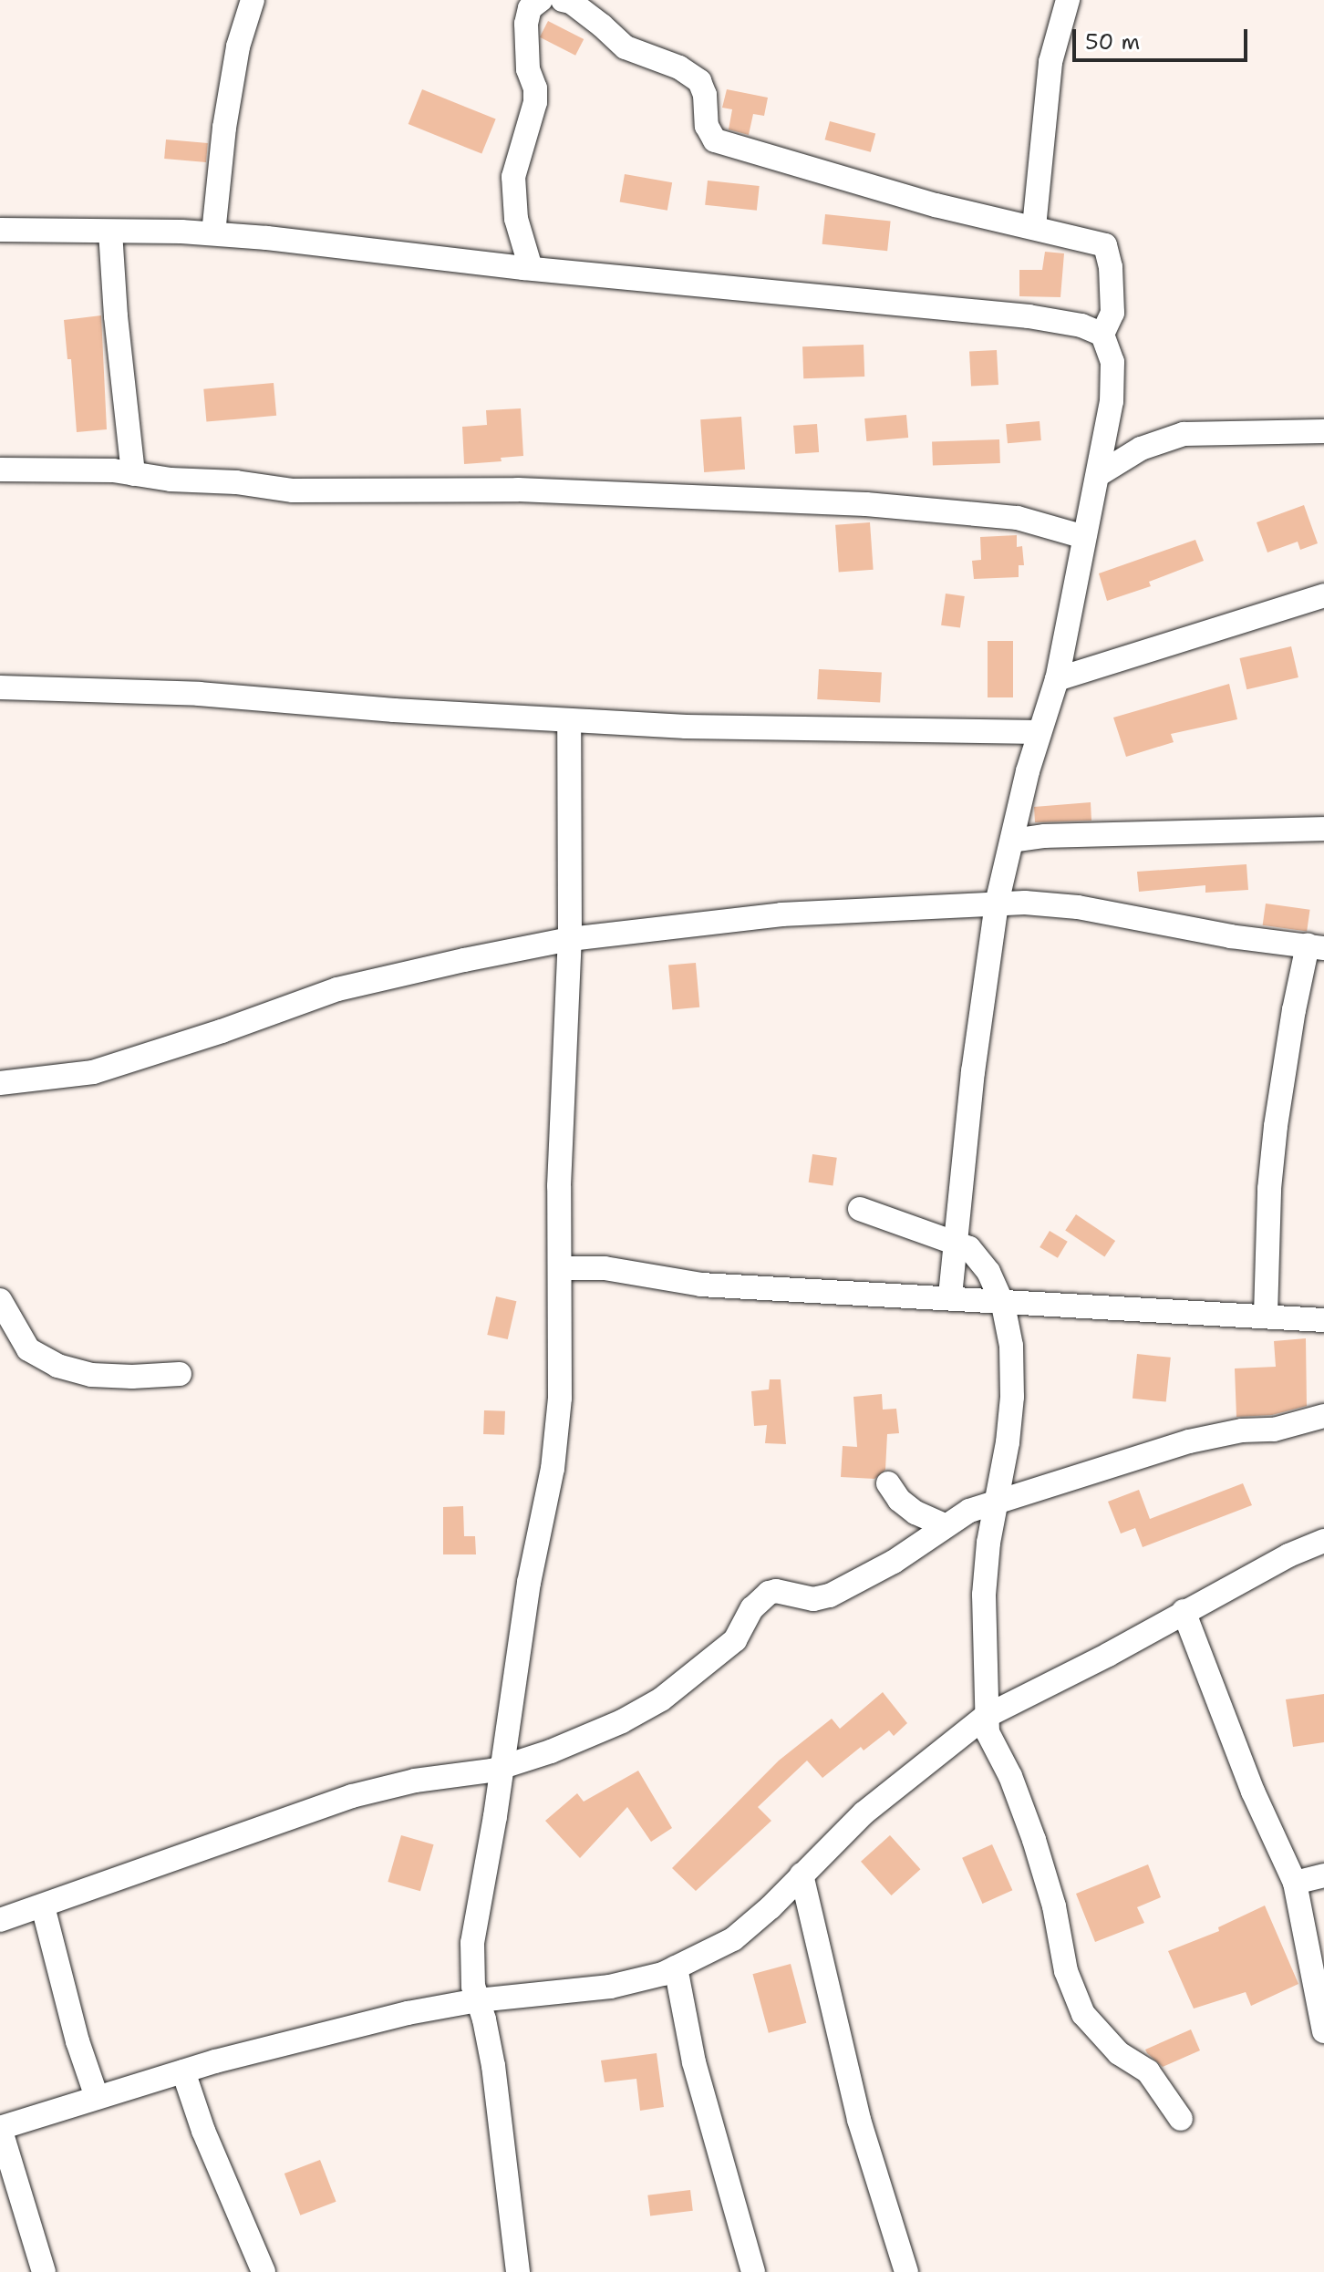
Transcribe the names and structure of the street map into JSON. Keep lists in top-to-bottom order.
{
  "scale_bar": "50 m"
}
